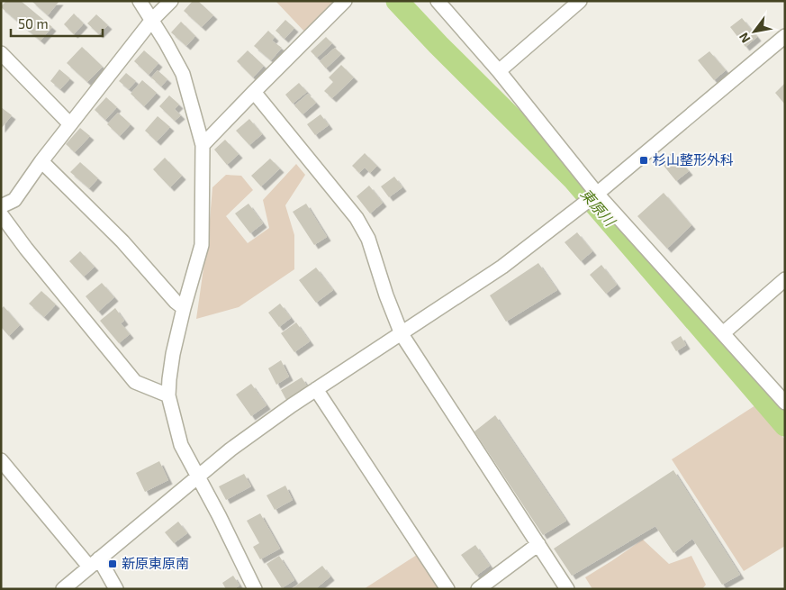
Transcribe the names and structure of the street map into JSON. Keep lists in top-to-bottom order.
{
  "water": ["東原川"],
  "places": {
    "transit": ["杉山整形外科", "新原東原南"]
  },
  "scale_bar": "50 m",
  "north": "bottom left"
}
